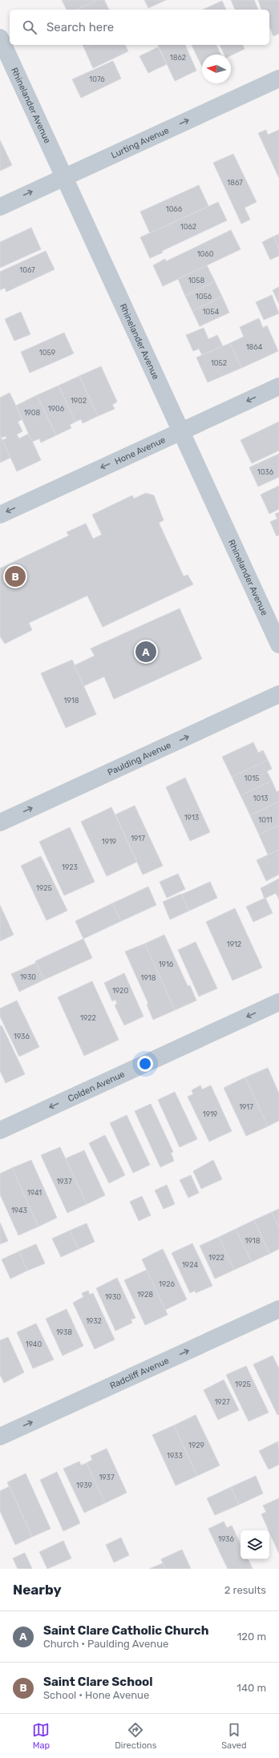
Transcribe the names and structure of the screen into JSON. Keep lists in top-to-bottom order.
{
  "streets": {
    "street": [
      "Rhinelander Avenue",
      "Lurting Avenue",
      "Hone Avenue",
      "Paulding Avenue",
      "Colden Avenue",
      "Radcliff Avenue"
    ]
  },
  "crossings": [
    ["Rhinelander Avenue", "Lurting Avenue"],
    ["Rhinelander Avenue", "Hone Avenue"]
  ],
  "one_way": [
    "Lurting Avenue",
    "Hone Avenue",
    "Paulding Avenue",
    "Colden Avenue",
    "Radcliff Avenue"
  ],
  "house_numbers": [
    "1862",
    "1076",
    "1867",
    "1066",
    "1062",
    "1060",
    "1067",
    "1058",
    "1056",
    "1054",
    "1864",
    "1059",
    "1052",
    "1902",
    "1906",
    "1908",
    "1036",
    "1918",
    "1015",
    "1013",
    "1913",
    "1011",
    "1917",
    "1919",
    "1923",
    "1925",
    "1912",
    "1916",
    "1930",
    "1918",
    "1920",
    "1922",
    "1936",
    "1917",
    "1919",
    "1937",
    "1941",
    "1943",
    "1918",
    "1922",
    "1924",
    "1926",
    "1928",
    "1930",
    "1932",
    "1938",
    "1940",
    "1925",
    "1927",
    "1929",
    "1933",
    "1937",
    "1939",
    "1936"
  ],
  "north": "left",
  "page": {
    "search": "Search here",
    "pins": ["B", "A"],
    "heading": ["Nearby", "2 results"],
    "list": [
      {
        "mark": "A",
        "name": "Saint Clare Catholic Church",
        "note": "Church · Paulding Avenue",
        "value": "120 m"
      },
      {
        "mark": "B",
        "name": "Saint Clare School",
        "note": "School · Hone Avenue",
        "value": "140 m"
      }
    ],
    "nav": ["Map", "Directions", "Saved"]
  }
}
